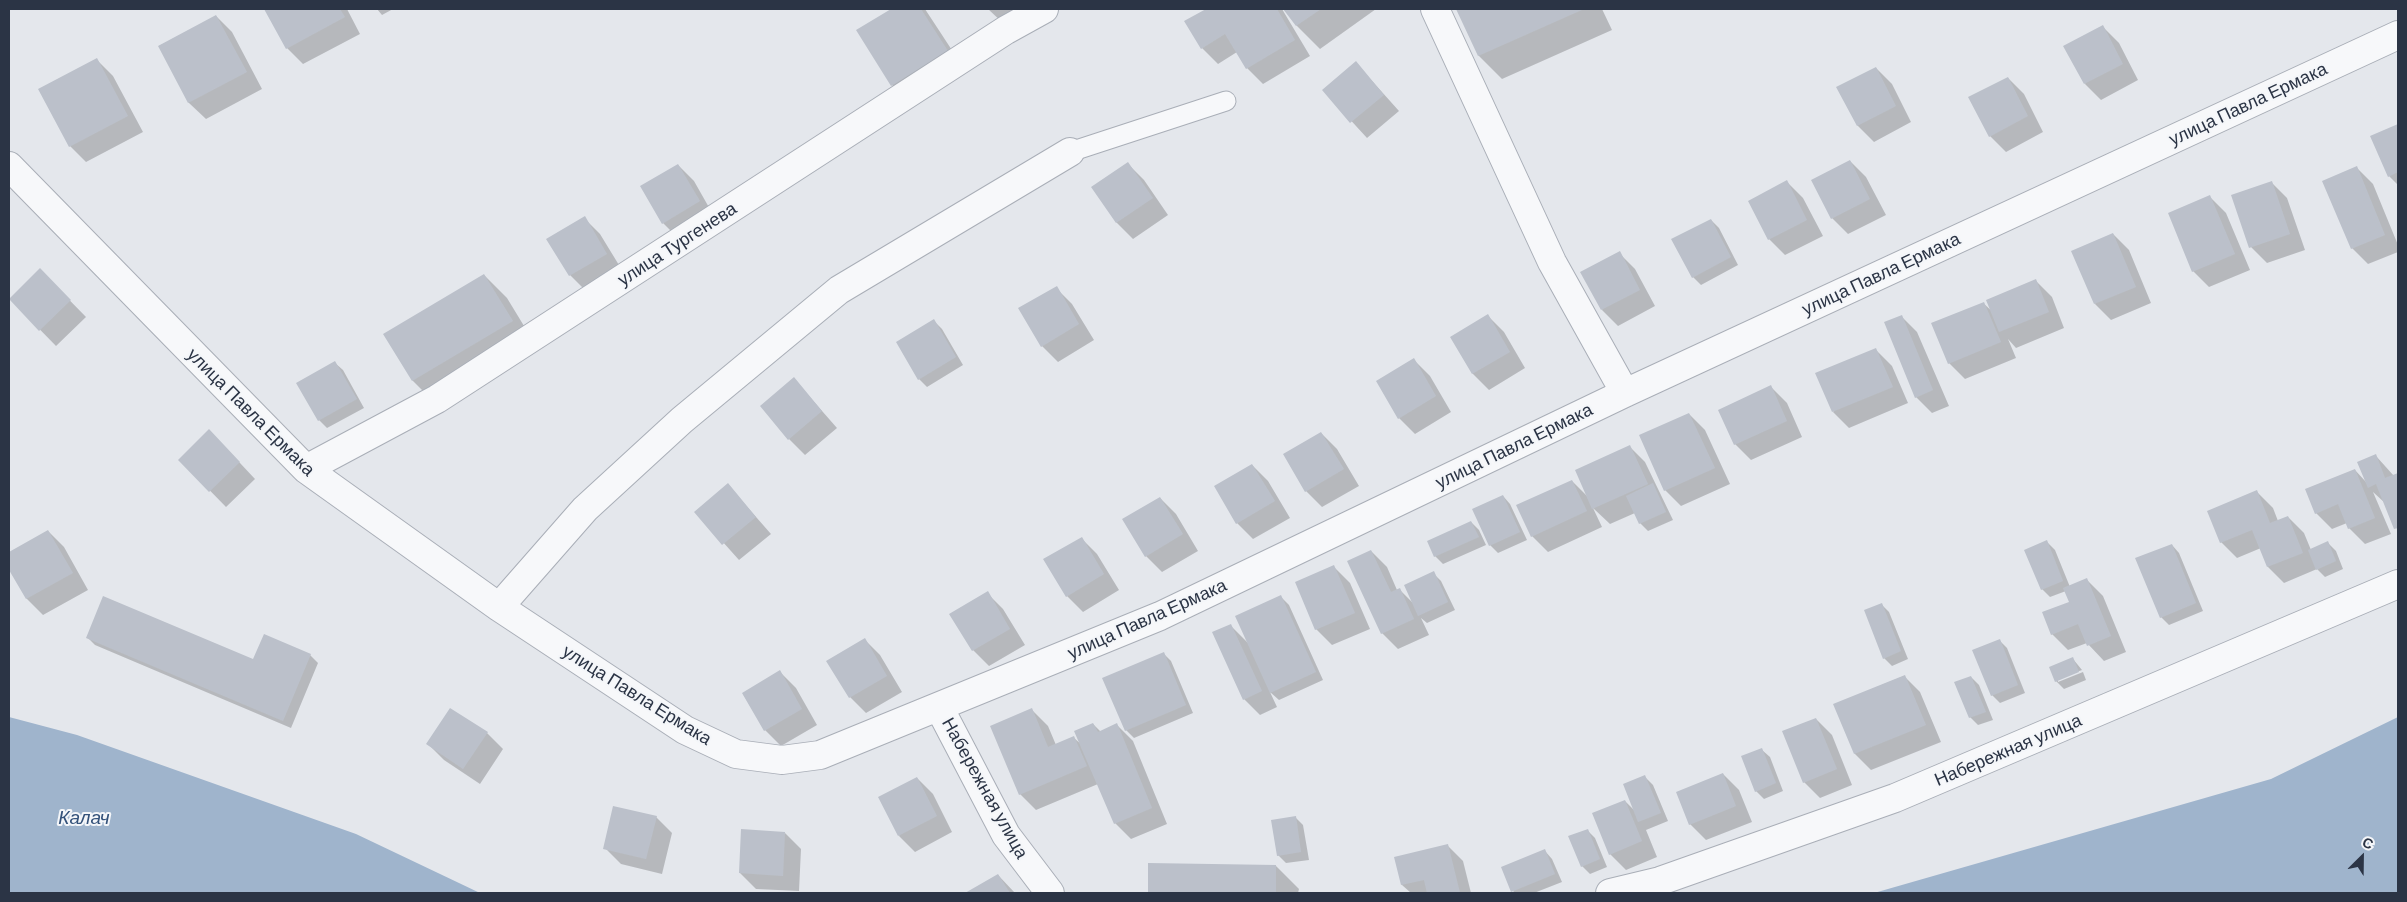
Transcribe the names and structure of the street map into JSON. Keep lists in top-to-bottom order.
{
  "streets": {
    "street": ["улица Павла Ермака", "улица Тургенева", "Набережная улица"]
  },
  "crossings": [
    ["улица Павла Ермака", "улица Тургенева"],
    ["улица Павла Ермака", "Набережная улица"]
  ],
  "water": ["Калач"],
  "north": "top right"
}
